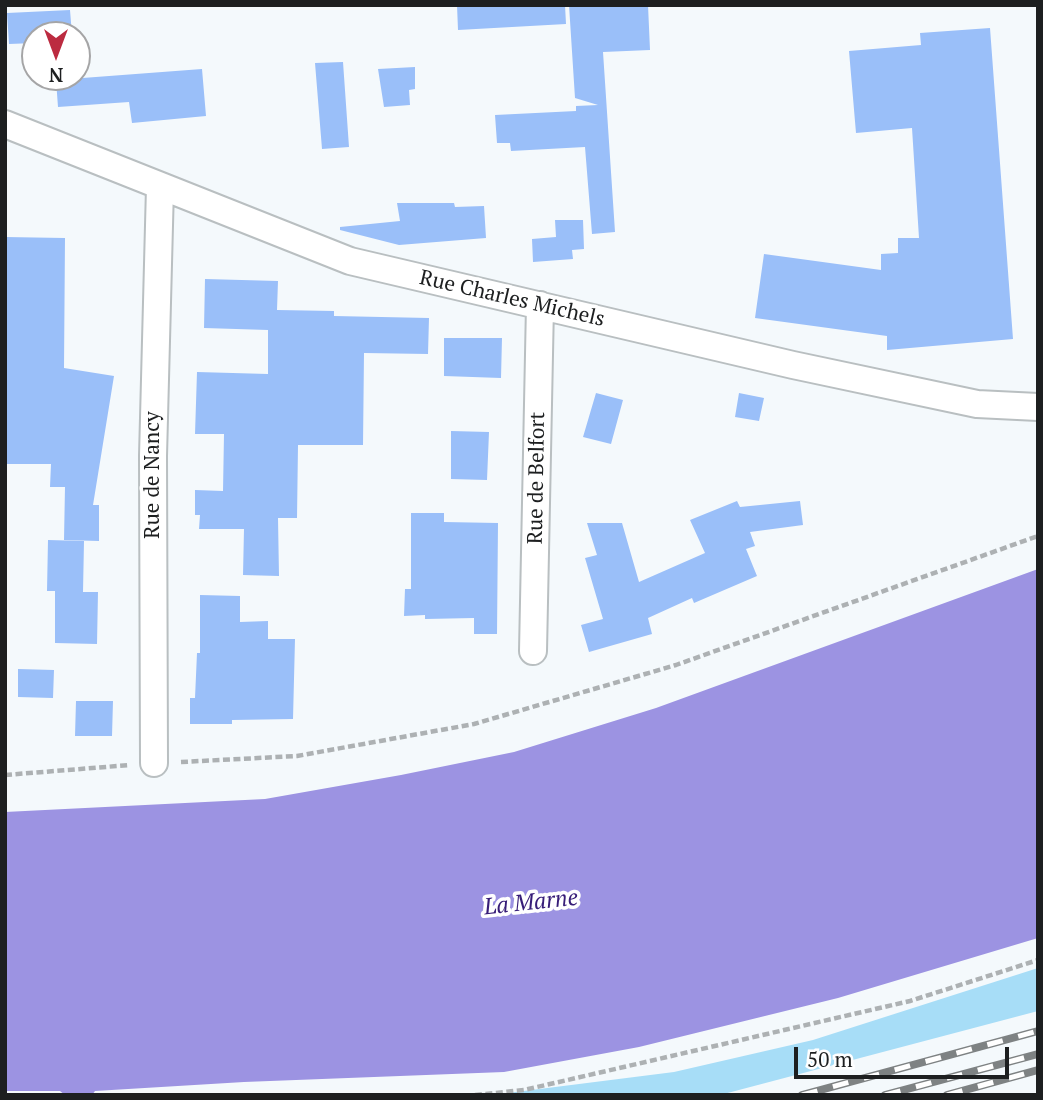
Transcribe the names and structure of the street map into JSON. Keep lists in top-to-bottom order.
{
  "streets": {
    "street": ["Rue Charles Michels", "Rue de Nancy", "Rue de Belfort"]
  },
  "crossings": [
    ["Rue Charles Michels", "Rue de Nancy"],
    ["Rue Charles Michels", "Rue de Belfort"]
  ],
  "water": ["La Marne"],
  "scale_bar": "50 m",
  "north": "bottom"
}
